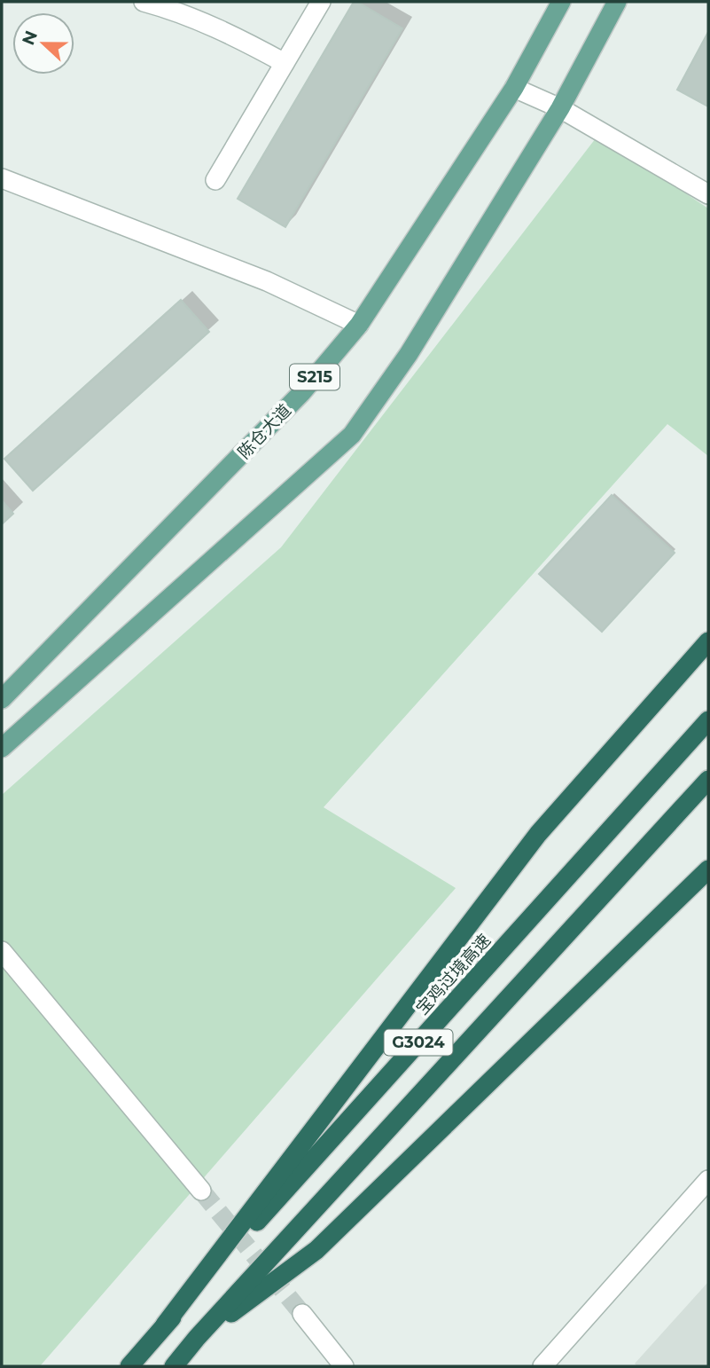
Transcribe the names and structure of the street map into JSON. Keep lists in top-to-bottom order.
{
  "streets": {
    "highway": ["宝鸡过境高速", "G3024"],
    "main road": ["S215", "陈仓大道"]
  },
  "north": "left"
}
